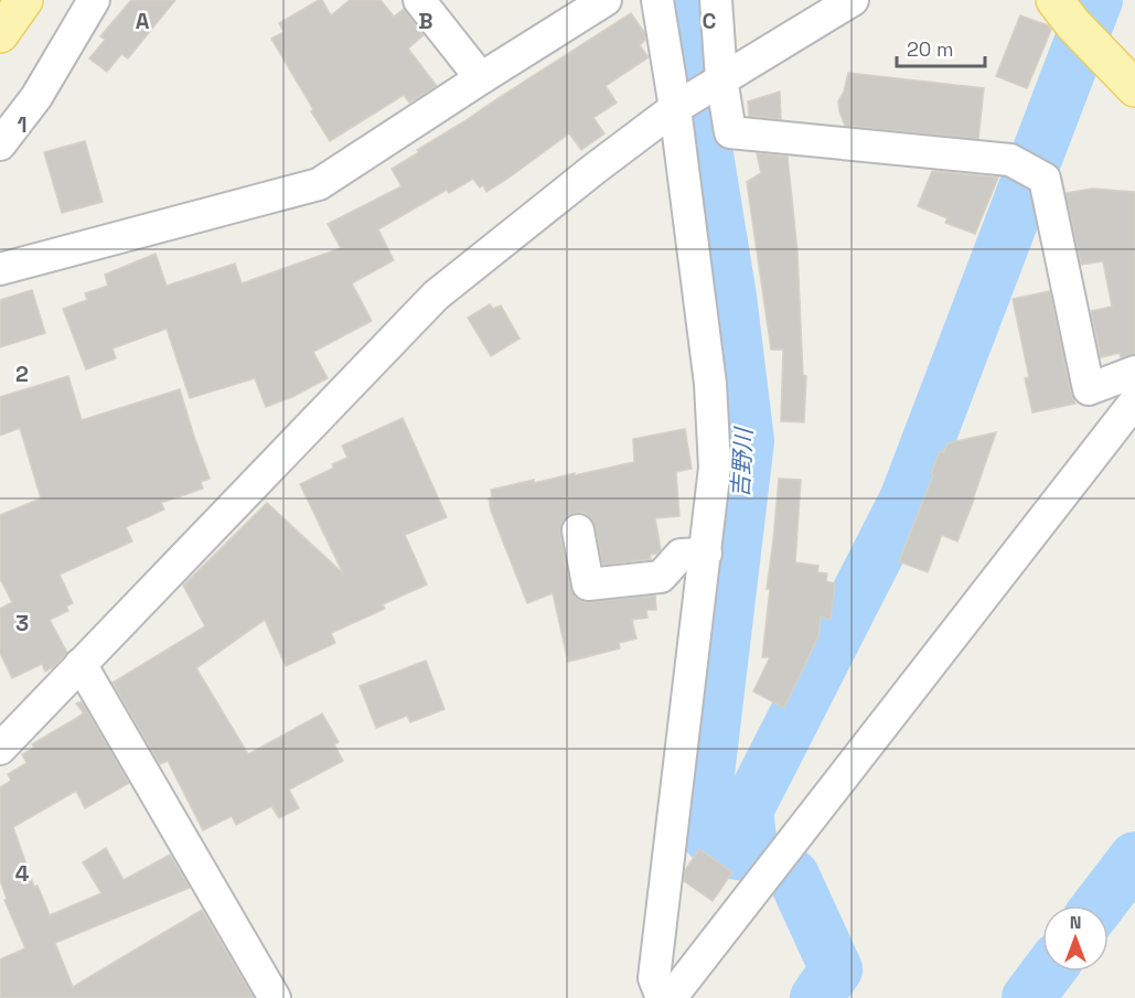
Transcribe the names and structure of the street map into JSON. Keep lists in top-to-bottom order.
{
  "water": ["吉野川"],
  "scale_bar": "20 m",
  "north": "top",
  "grid": {
    "columns": ["A", "B", "C"],
    "rows": [
      "1",
      "2",
      "3",
      "4"
    ]
  }
}
